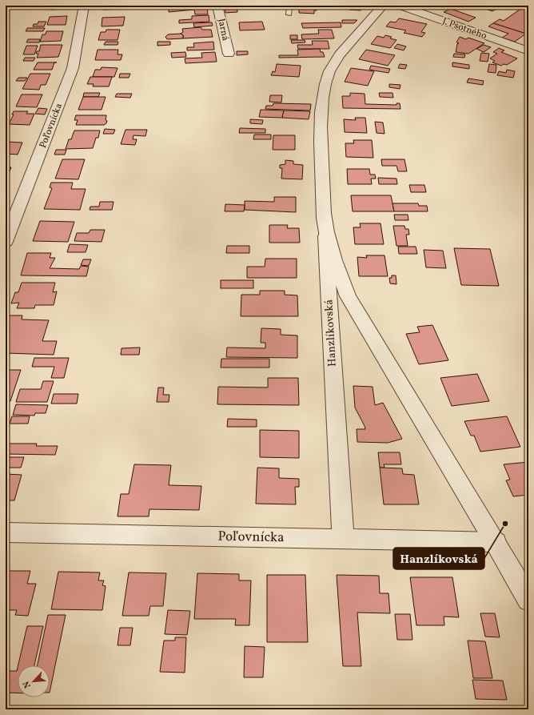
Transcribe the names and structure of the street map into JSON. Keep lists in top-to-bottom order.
{
  "streets": {
    "street": [
      "J. Psotného",
      "Jarná",
      "Poľovnícka",
      "Hanzlíkovská"
    ]
  },
  "crossings": [
    ["Poľovnícka", "Hanzlíkovská"]
  ],
  "places": ["Hanzlíkovská"],
  "north": "bottom left"
}
